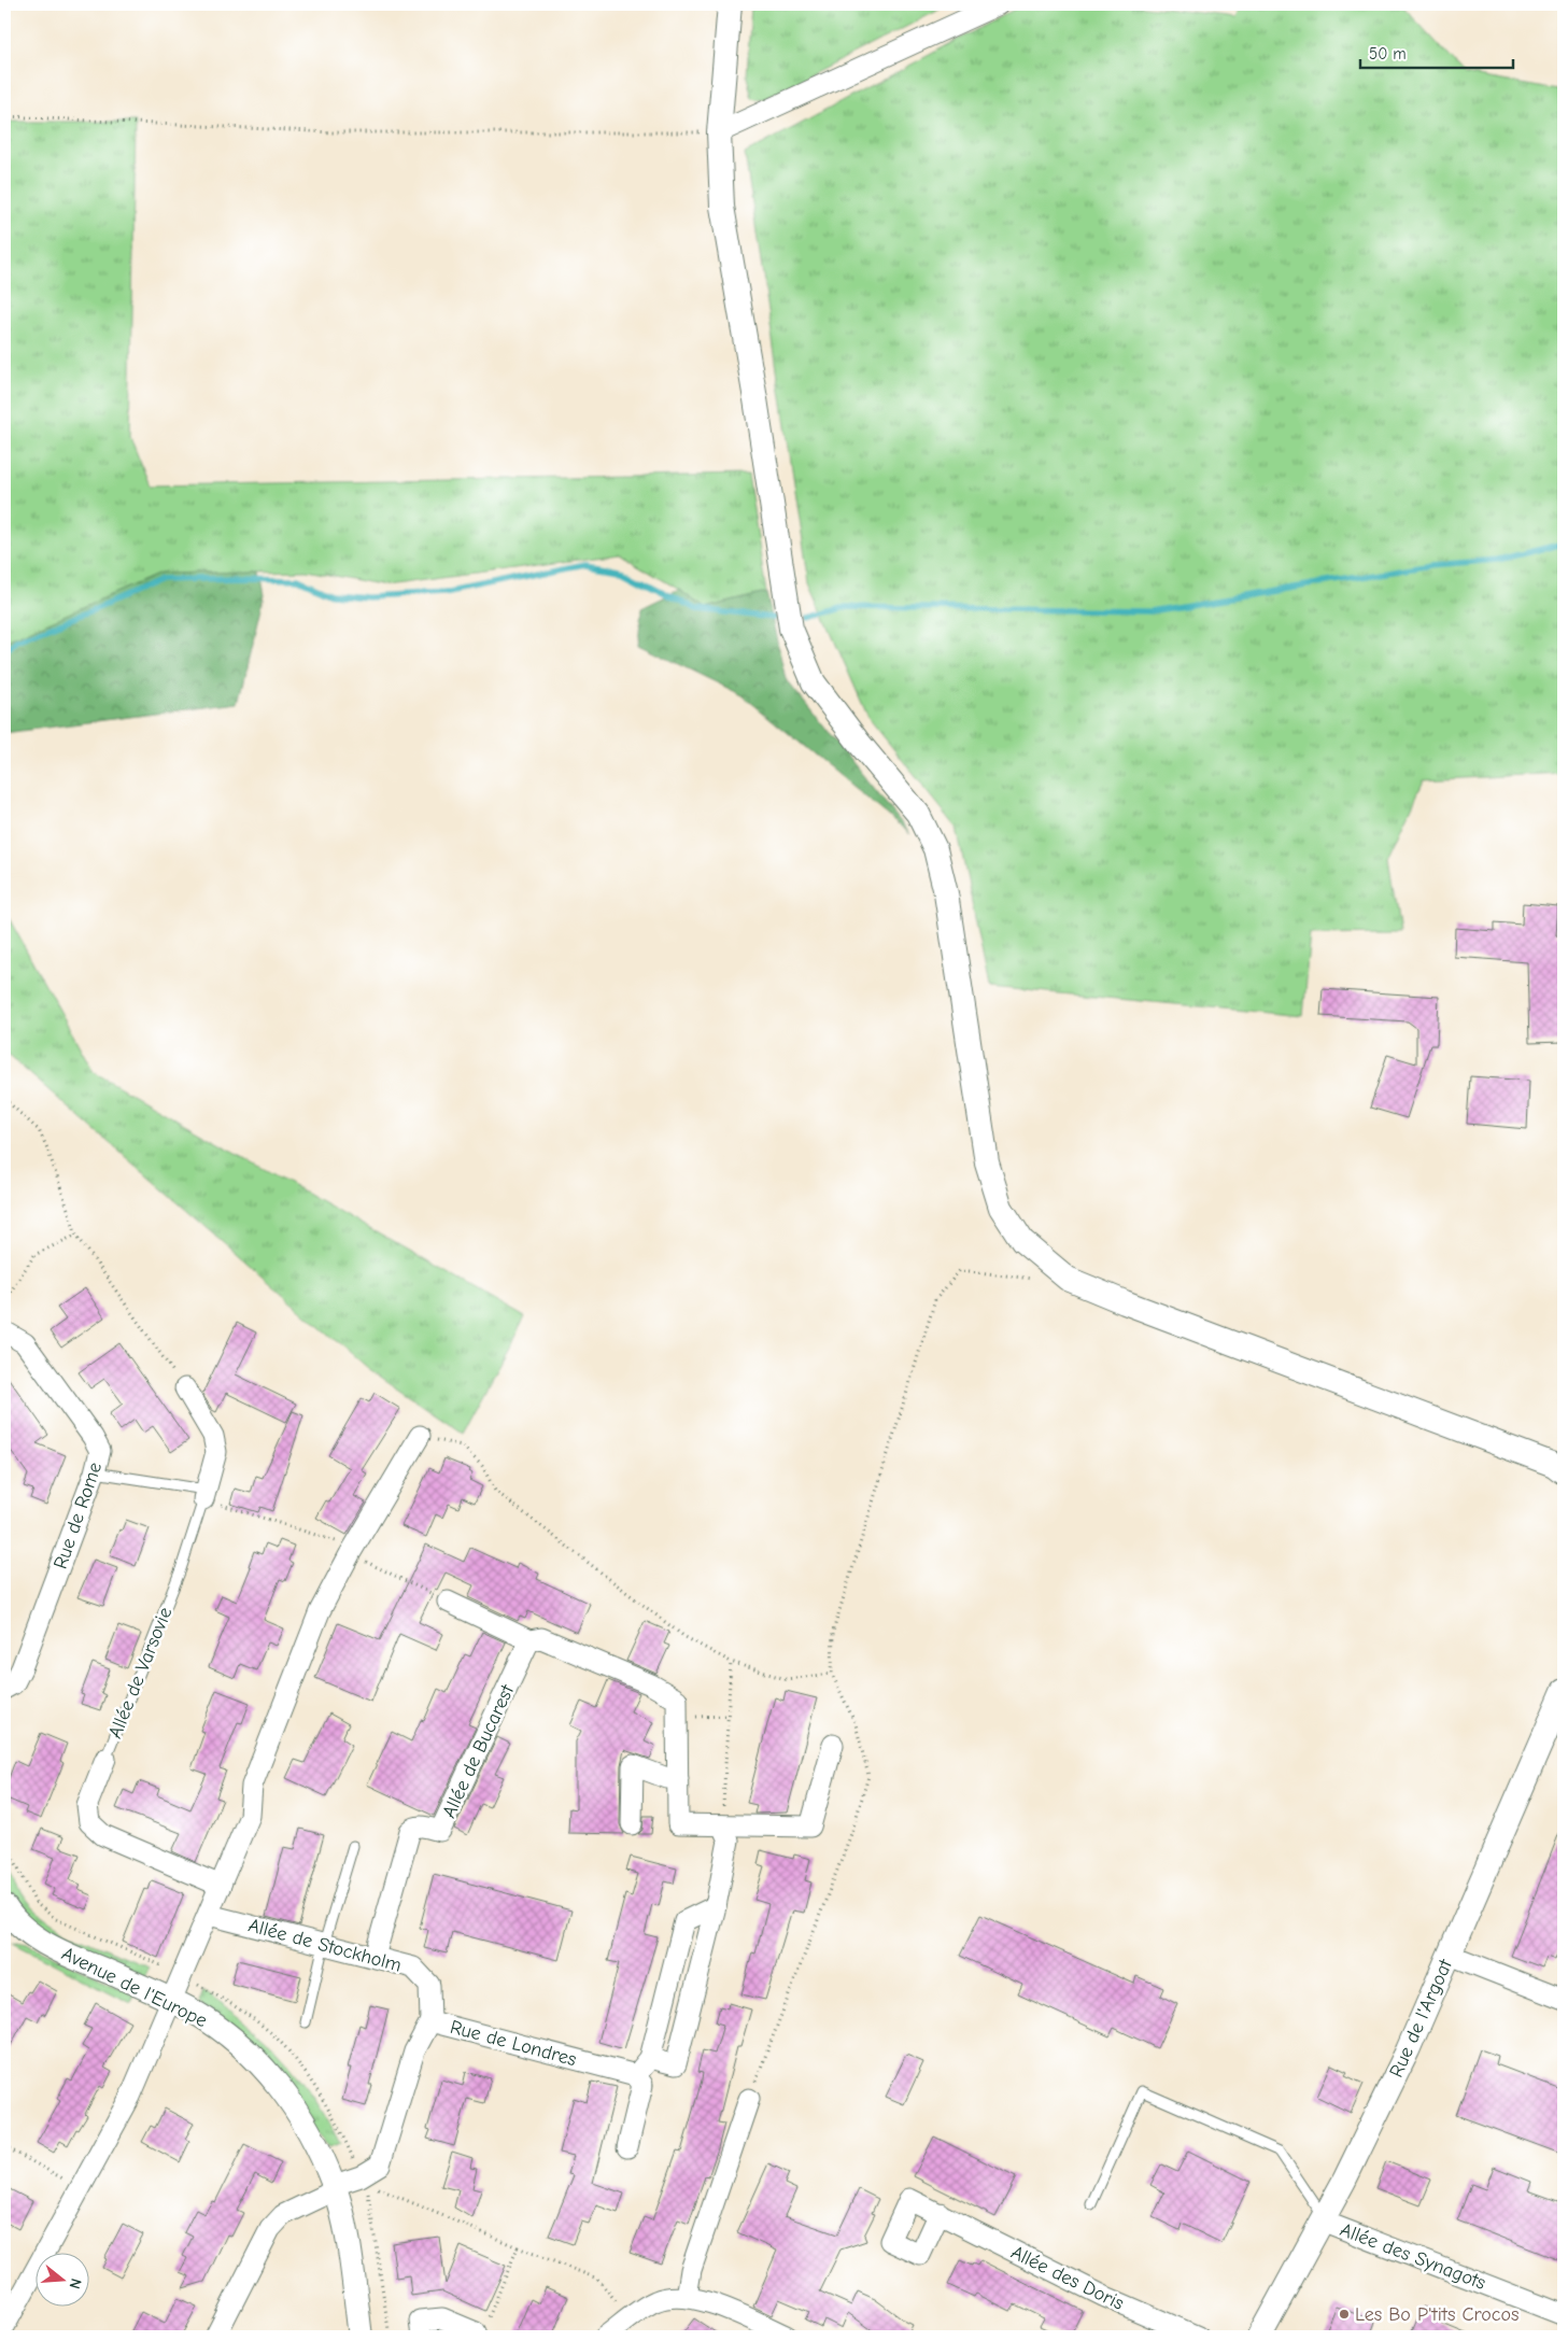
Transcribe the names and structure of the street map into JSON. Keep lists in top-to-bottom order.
{
  "streets": {
    "street": [
      "Rue de Rome",
      "Allée de Varsovie",
      "Allée de Bucarest",
      "Allée de Stockholm",
      "Avenue de l'Europe",
      "Rue de l'Argoat",
      "Rue de Londres",
      "Allée des Synagots",
      "Allée des Doris"
    ]
  },
  "crossings": [
    ["Allée de Bucarest", "Allée de Stockholm"],
    ["Allée de Stockholm", "Rue de Londres"],
    ["Rue de l'Argoat", "Allée des Synagots"]
  ],
  "places": ["Les Bo P'tits Crocos"],
  "scale_bar": "50 m",
  "north": "right"
}
